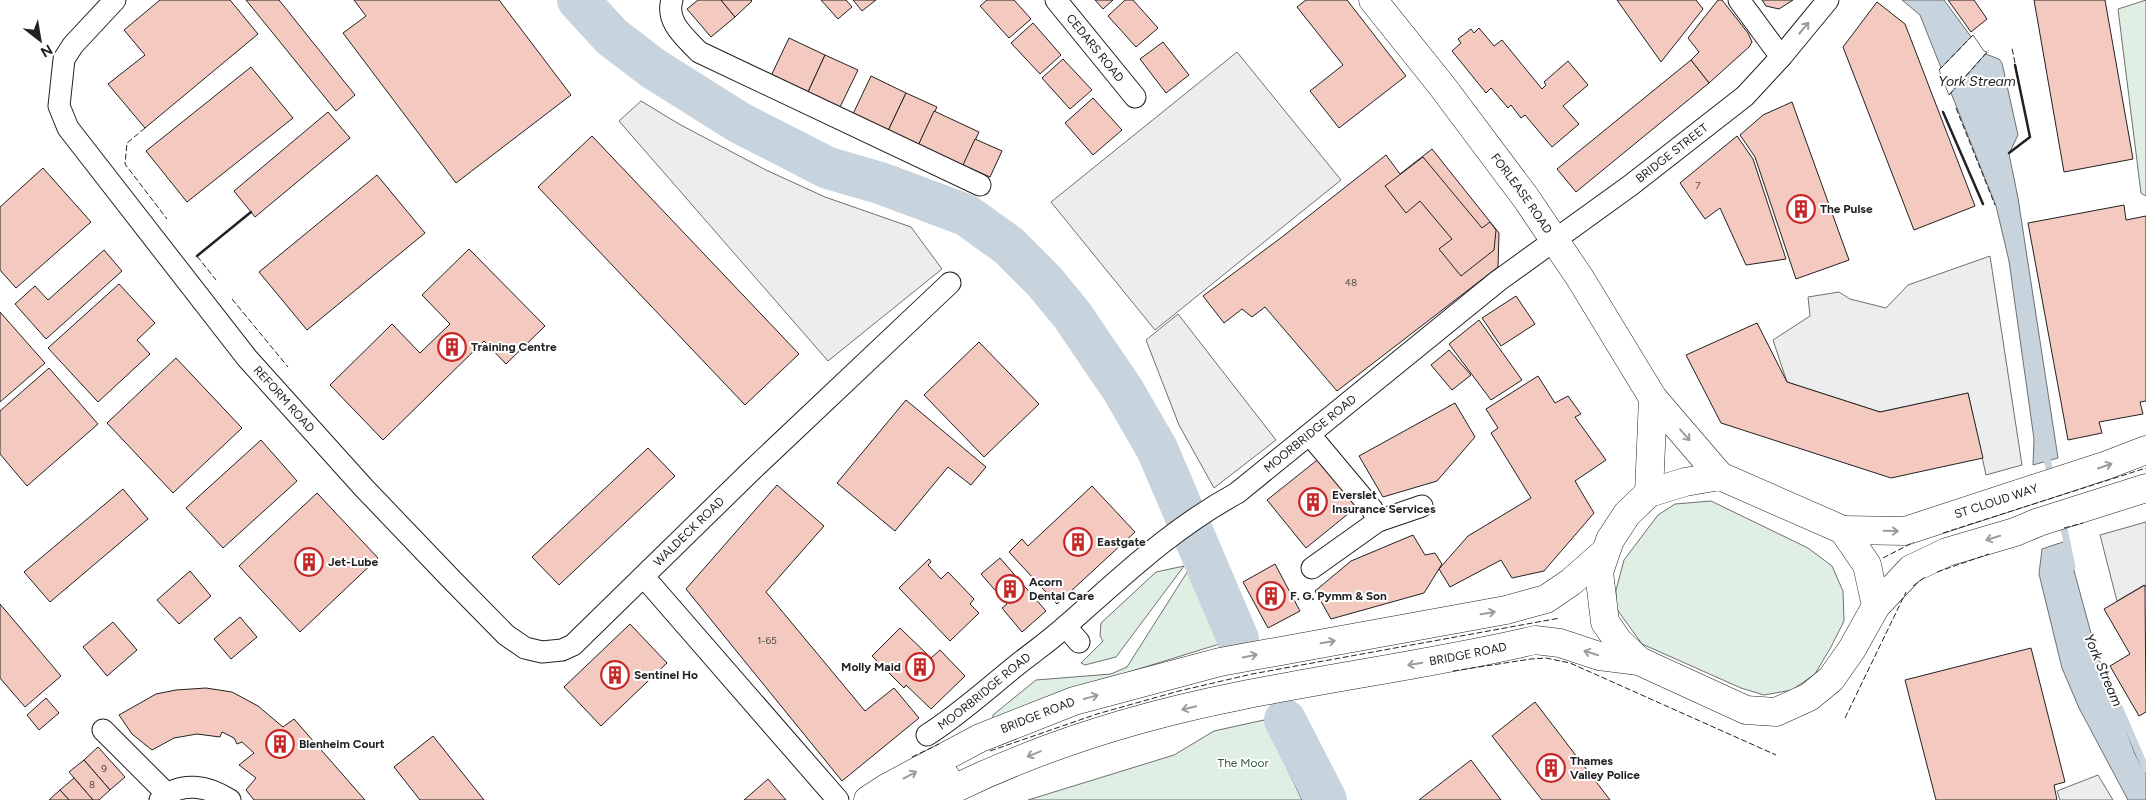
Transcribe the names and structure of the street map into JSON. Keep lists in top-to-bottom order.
{
  "streets": {
    "main road": ["FORLEASE ROAD", "ST CLOUD WAY", "BRIDGE ROAD"],
    "street": [
      "CEDARS ROAD",
      "BRIDGE STREET",
      "REFORM ROAD",
      "MOORBRIDGE ROAD",
      "WALDECK ROAD"
    ]
  },
  "crossings": [
    ["BRIDGE STREET", "FORLEASE ROAD"],
    ["BRIDGE STREET", "MOORBRIDGE ROAD"],
    ["FORLEASE ROAD", "MOORBRIDGE ROAD"],
    ["REFORM ROAD", "WALDECK ROAD"]
  ],
  "water": ["York Stream"],
  "parks": ["The Moor"],
  "places": {
    "building": [
      "The Pulse",
      "Training Centre",
      "Everslet Insurance Services",
      "Eastgate",
      "Jet-Lube",
      "Acorn Dental Care",
      "F. G. Pymm & Son",
      "Molly Maid",
      "Sentinel Ho",
      "Blenheim Court",
      "Thames Valley Police"
    ]
  },
  "house_numbers": [
    "7",
    "48",
    "1-65",
    "9",
    "8"
  ],
  "north": "bottom right"
}
